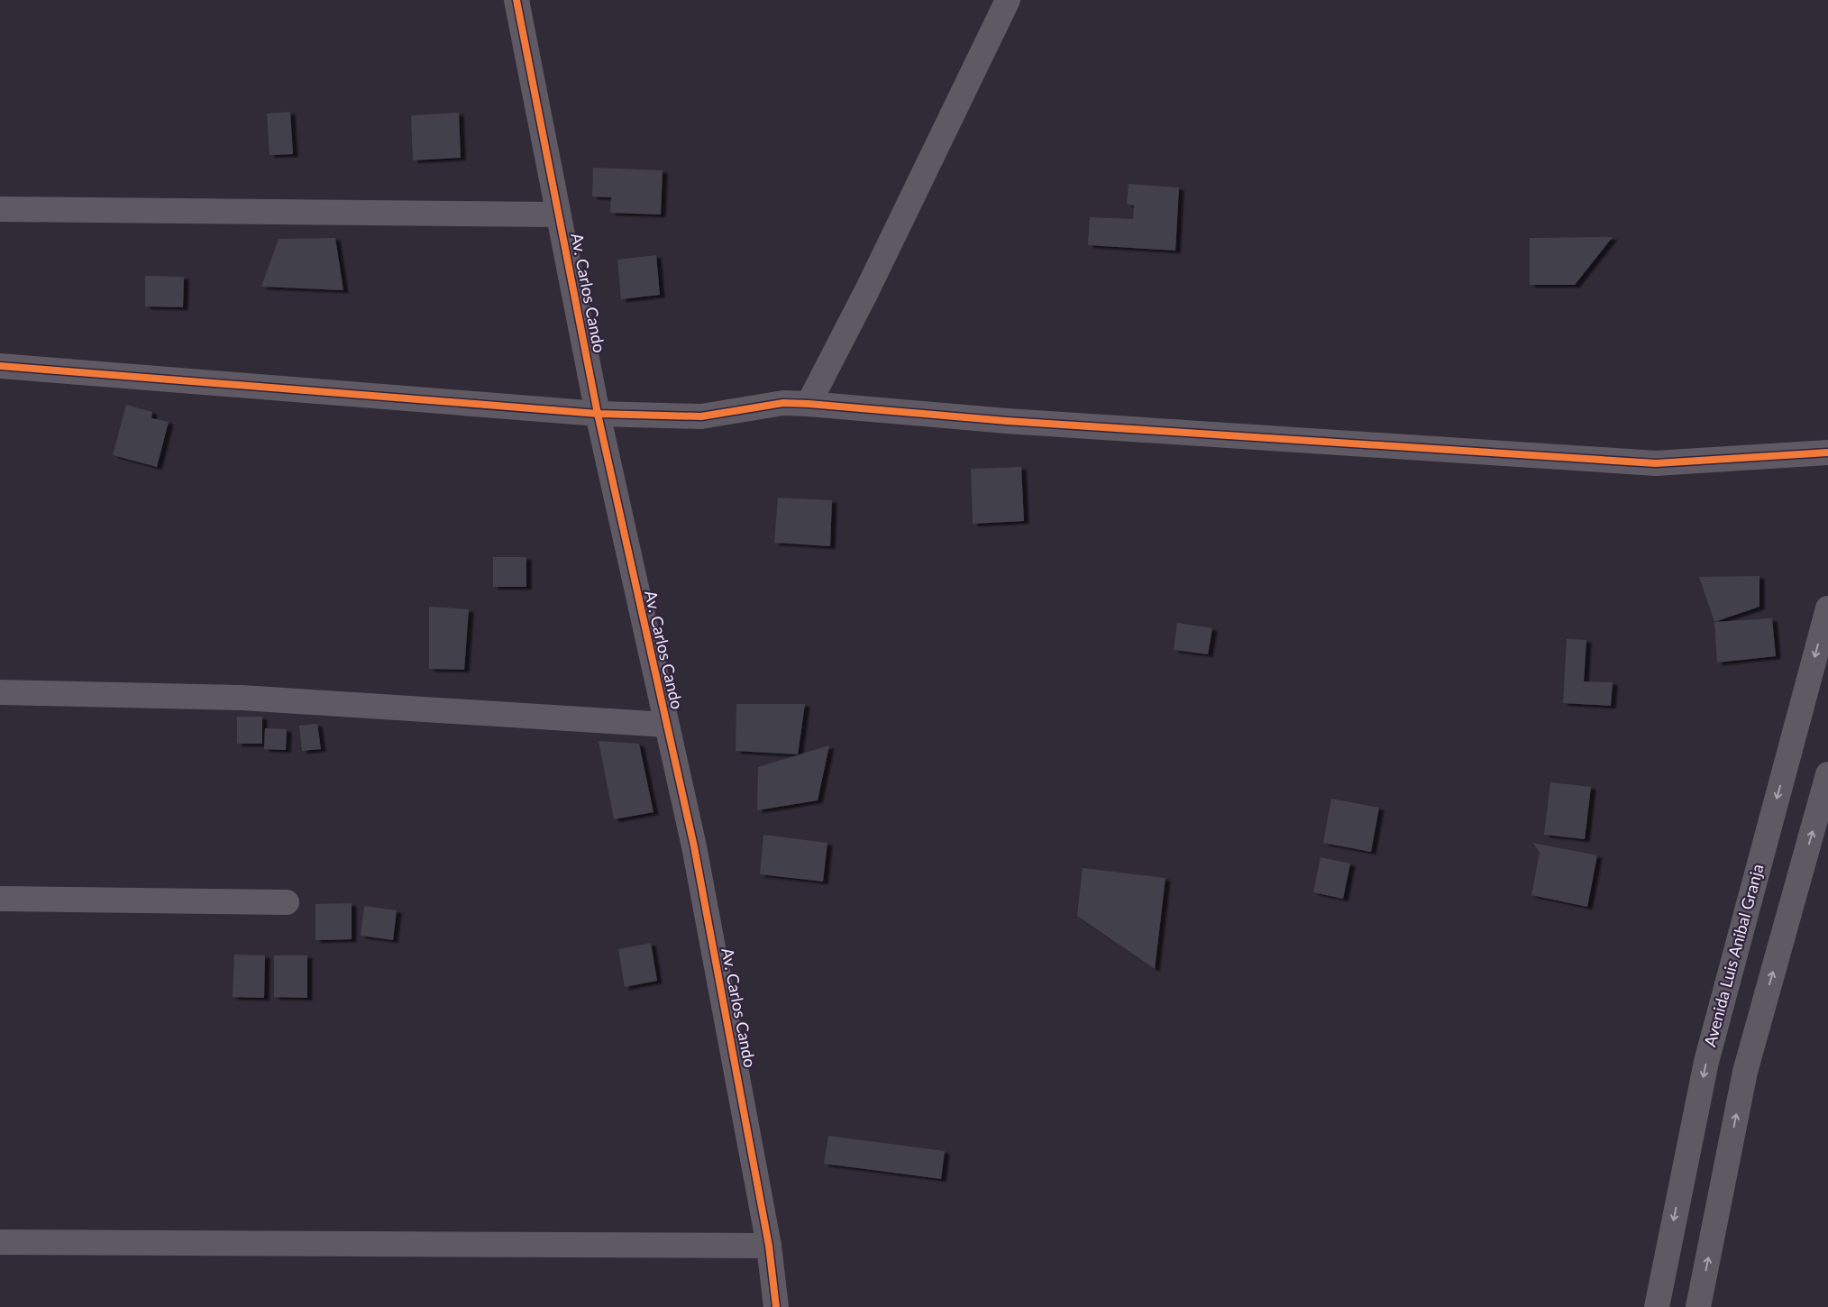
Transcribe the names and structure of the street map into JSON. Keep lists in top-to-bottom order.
{
  "streets": {
    "street": ["Av. Carlos Cando", "Avenida Luis Anibal Granja"]
  }
}
